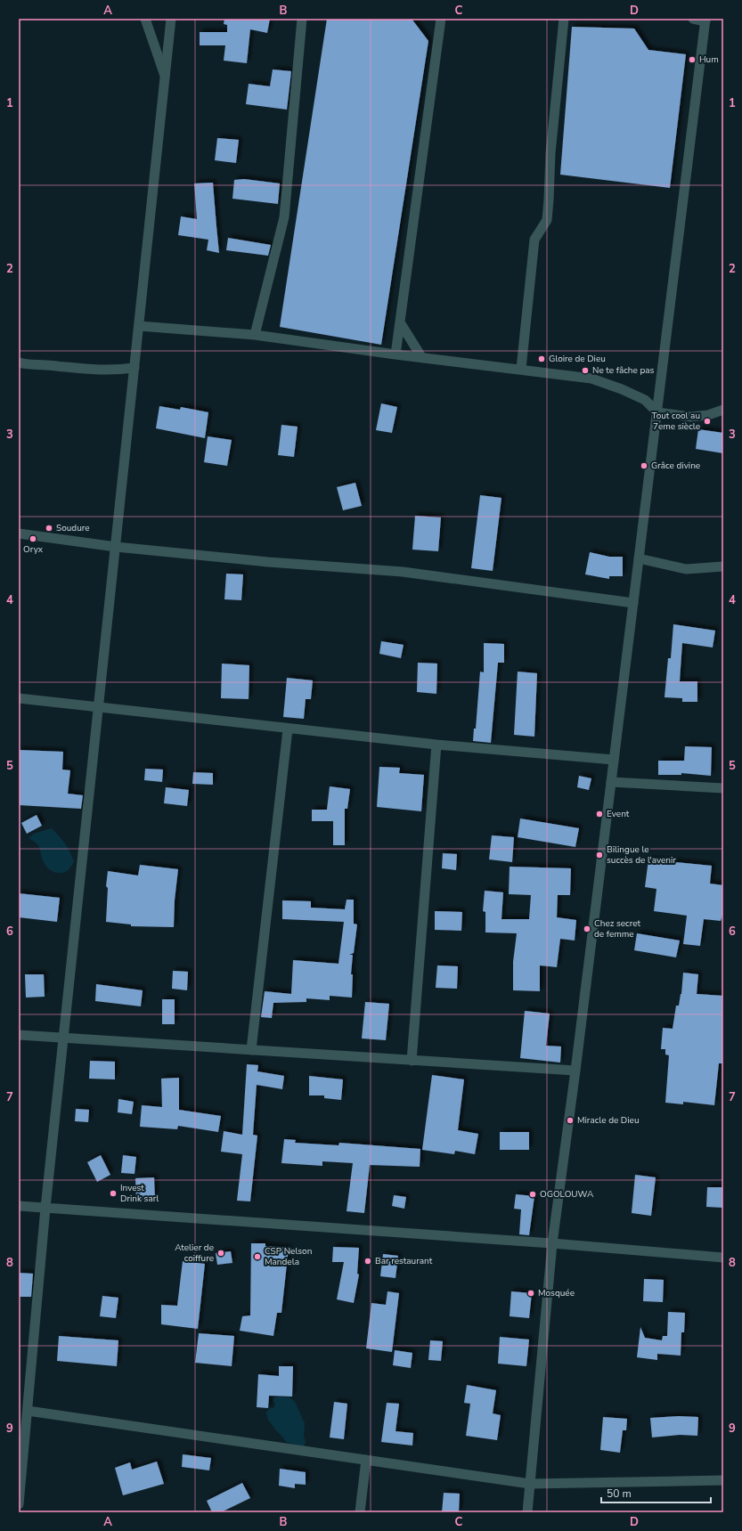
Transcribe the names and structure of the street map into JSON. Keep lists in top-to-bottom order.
{
  "places": [
    "Hum",
    "Gloire de Dieu",
    "Ne te fâche pas",
    "Tout cool au 7eme siècle",
    "Grâce divine",
    "Soudure",
    "Oryx",
    "Event",
    "Bilingue le succès de l'avenir",
    "Chez secret de femme",
    "Miracle de Dieu",
    "Invest Drink sarl",
    "OGOLOUWA",
    "Atelier de coiffure",
    "CSP Nelson Mandela",
    "Bar restaurant",
    "Mosquée"
  ],
  "scale_bar": "50 m",
  "grid": {
    "columns": [
      "A",
      "B",
      "C",
      "D"
    ],
    "rows": [
      "1",
      "2",
      "3",
      "4",
      "5",
      "6",
      "7",
      "8",
      "9"
    ]
  }
}
